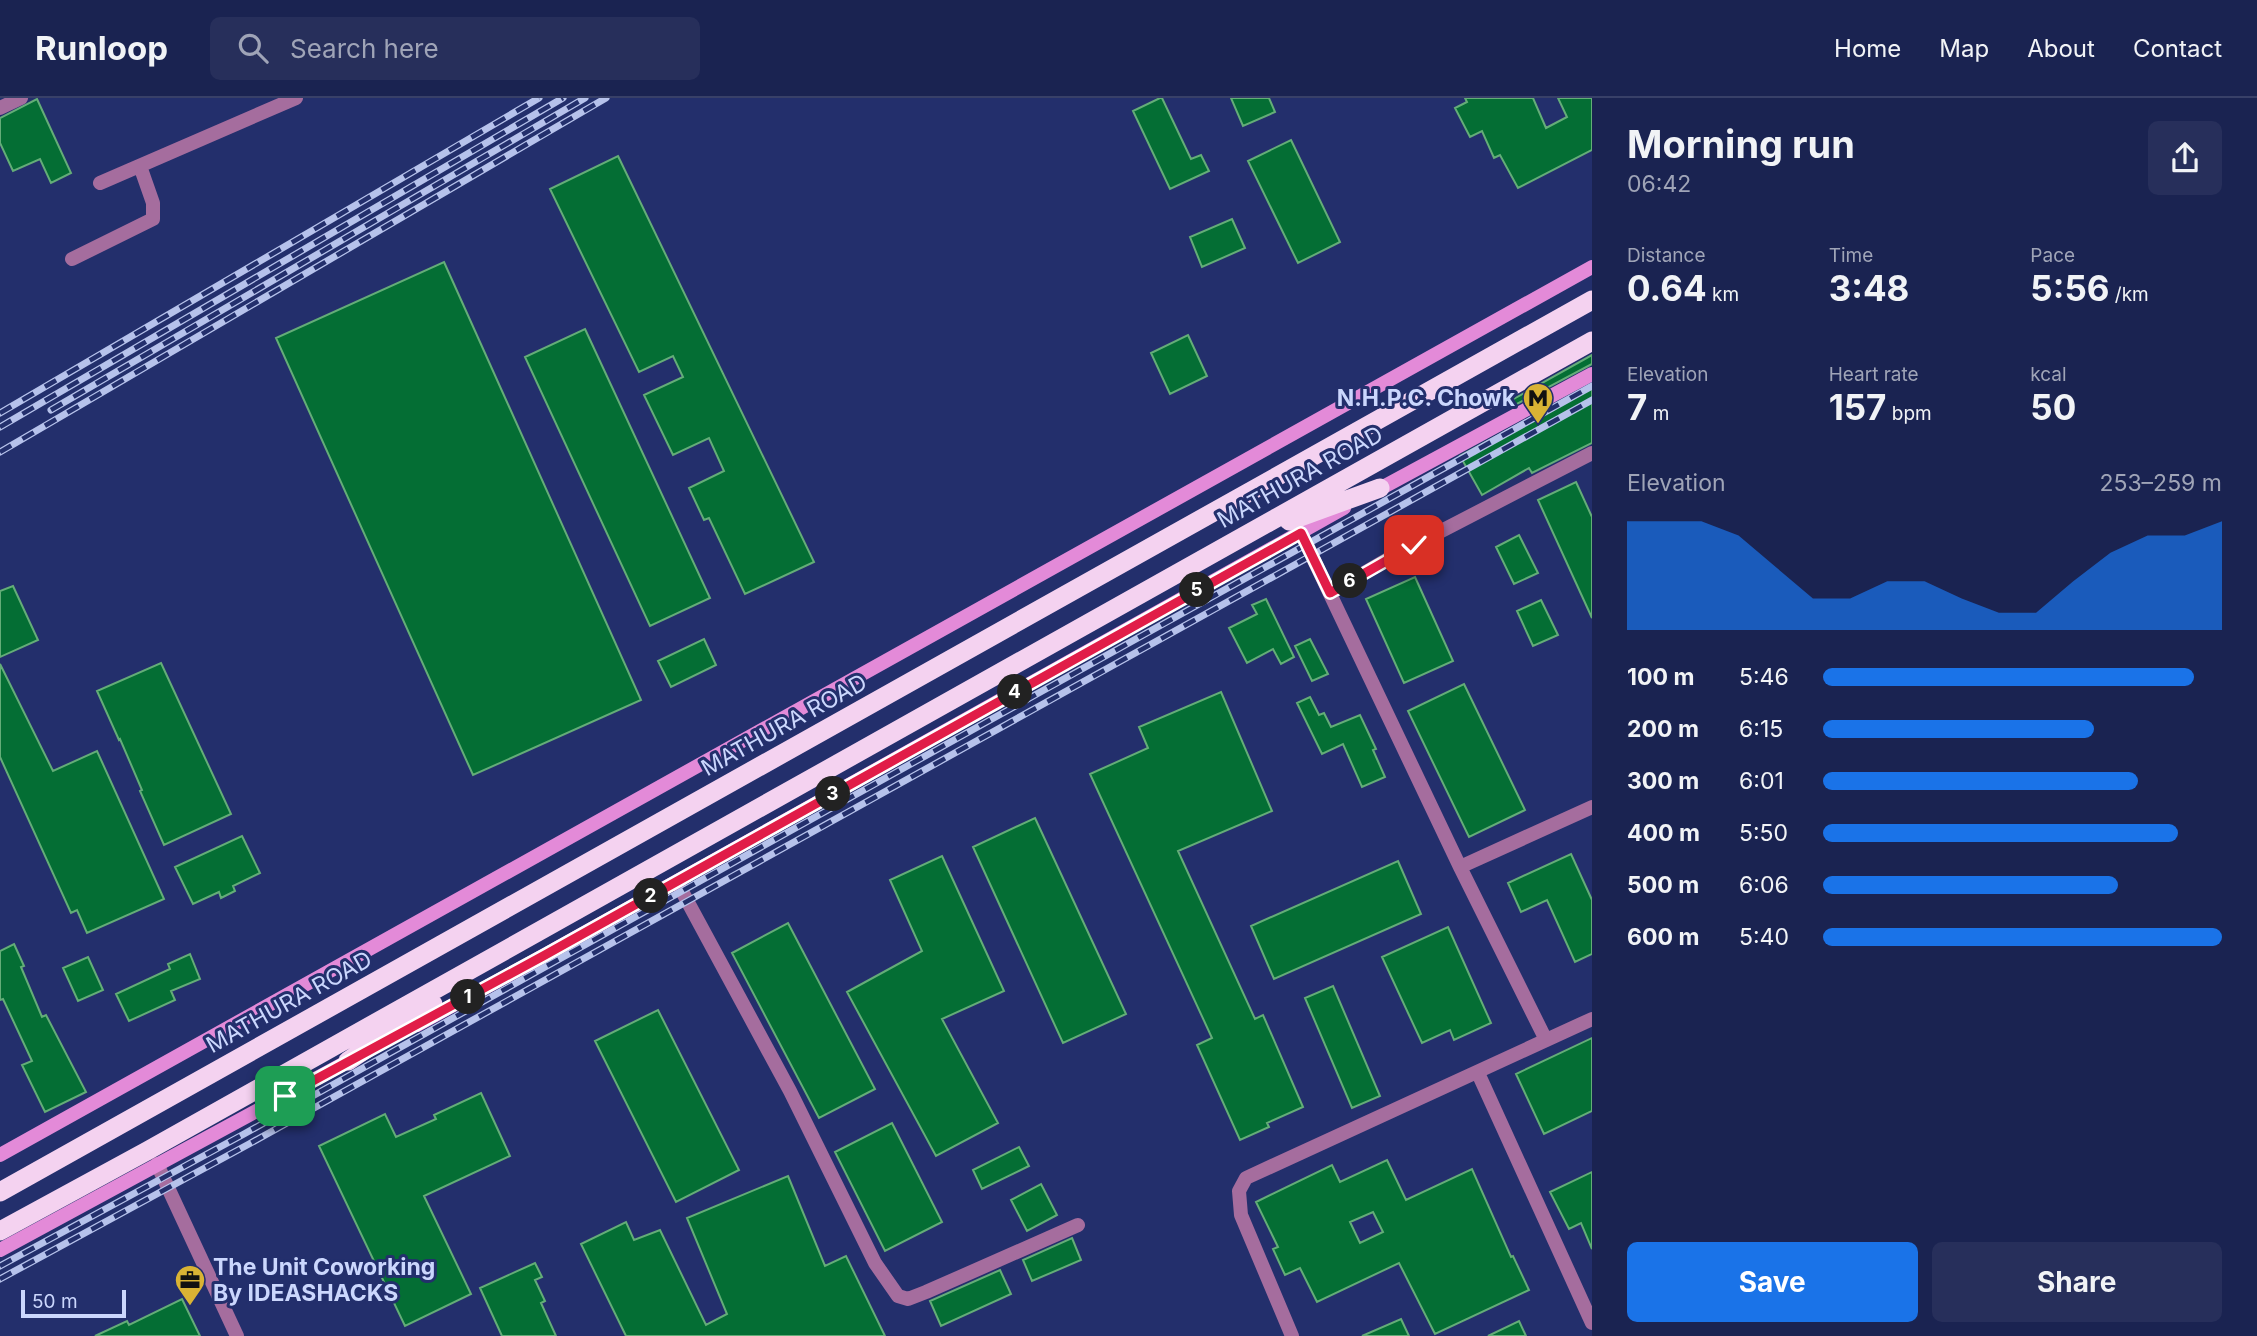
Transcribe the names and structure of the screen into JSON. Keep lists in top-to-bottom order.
{
  "streets": {
    "highway": ["MATHURA ROAD"]
  },
  "places": {
    "metro station": ["N.H.P.C. Chowk"],
    "office": ["The Unit Coworking By IDEASHACKS"]
  },
  "scale_bar": "50 m",
  "page": {
    "header": "Runloop",
    "search": "Search here",
    "nav": [
      "Home",
      "Map",
      "About",
      "Contact"
    ],
    "heading": ["Morning run", "06:42"],
    "stats": [
      ["Distance", "0.64 km"],
      ["Time", "3:48"],
      ["Pace", "5:56 /km"],
      ["Elevation", "7 m"],
      ["Heart rate", "157 bpm"],
      ["kcal", "50"]
    ],
    "chart": ["Elevation", "253–259 m"],
    "pins": [
      "6",
      "5",
      "4",
      "3",
      "2",
      "1"
    ],
    "list": [
      {
        "name": "100 m",
        "note": "5:46"
      },
      {
        "name": "200 m",
        "note": "6:15"
      },
      {
        "name": "300 m",
        "note": "6:01"
      },
      {
        "name": "400 m",
        "note": "5:50"
      },
      {
        "name": "500 m",
        "note": "6:06"
      },
      {
        "name": "600 m",
        "note": "5:40"
      }
    ],
    "buttons": ["Save", "Share"],
    "scale": "50 m"
  }
}
